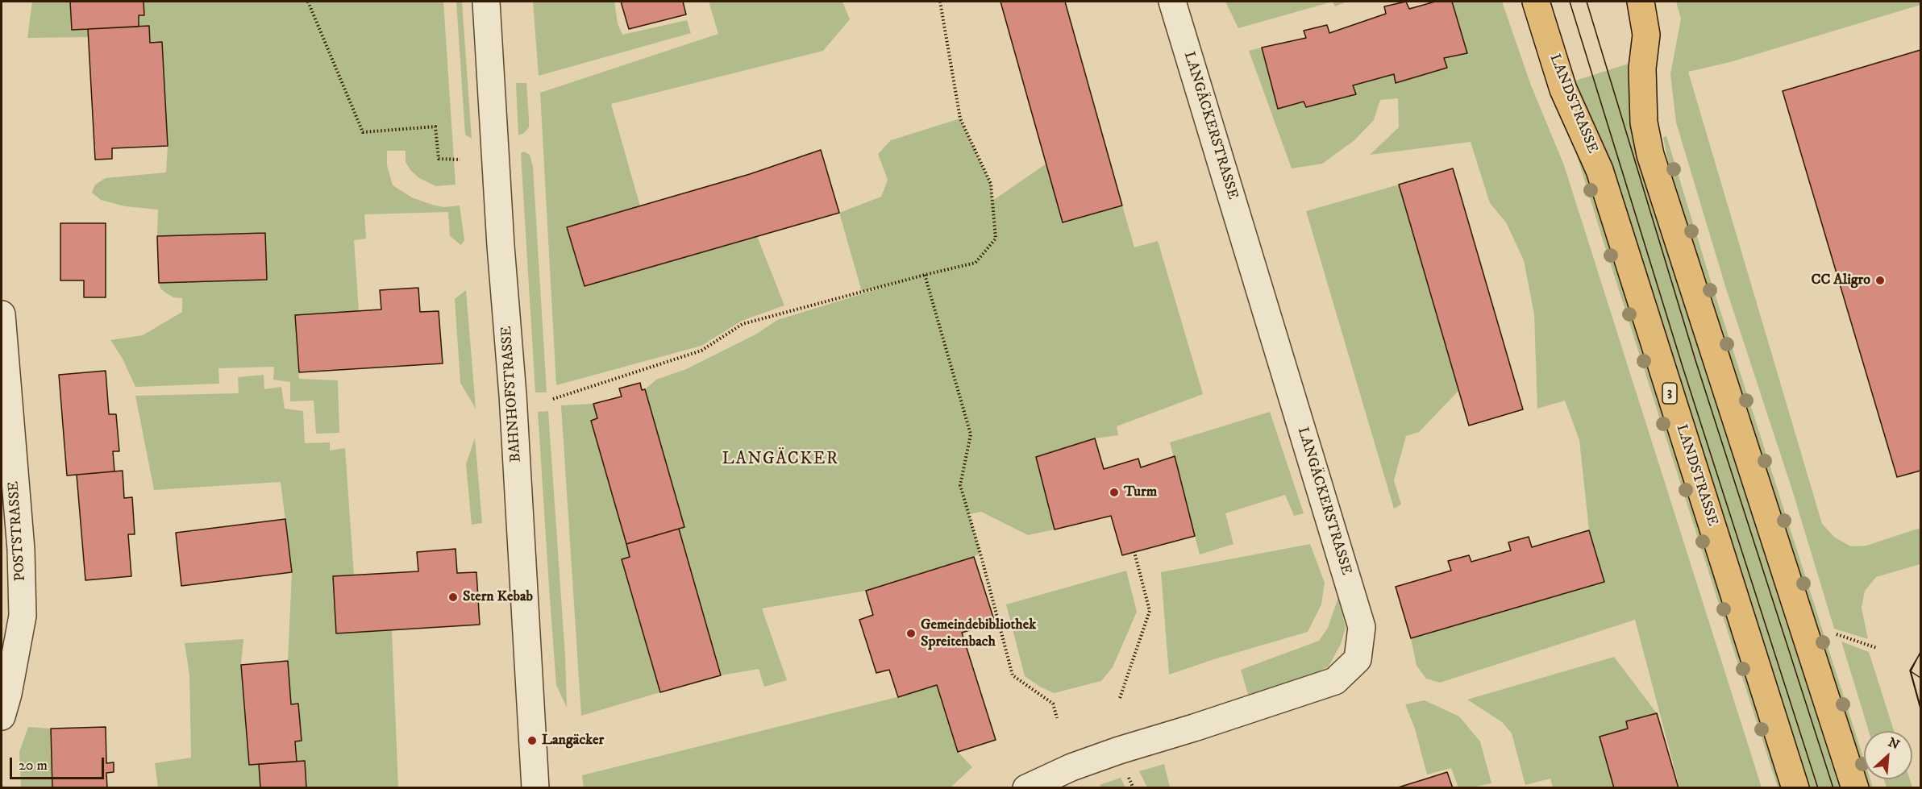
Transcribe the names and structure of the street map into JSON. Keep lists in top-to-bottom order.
{
  "streets": {
    "main road": ["LANDSTRASSE", "3"],
    "street": ["LANGÄCKERSTRASSE", "BAHNHOFSTRASSE", "POSTSTRASSE"]
  },
  "districts": ["LANGÄCKER"],
  "places": [
    "CC Aligro",
    "Turm",
    "Stern Kebab",
    "Gemeindebibliothek Spreitenbach",
    "Langäcker"
  ],
  "scale_bar": "20 m",
  "north": "top right"
}
